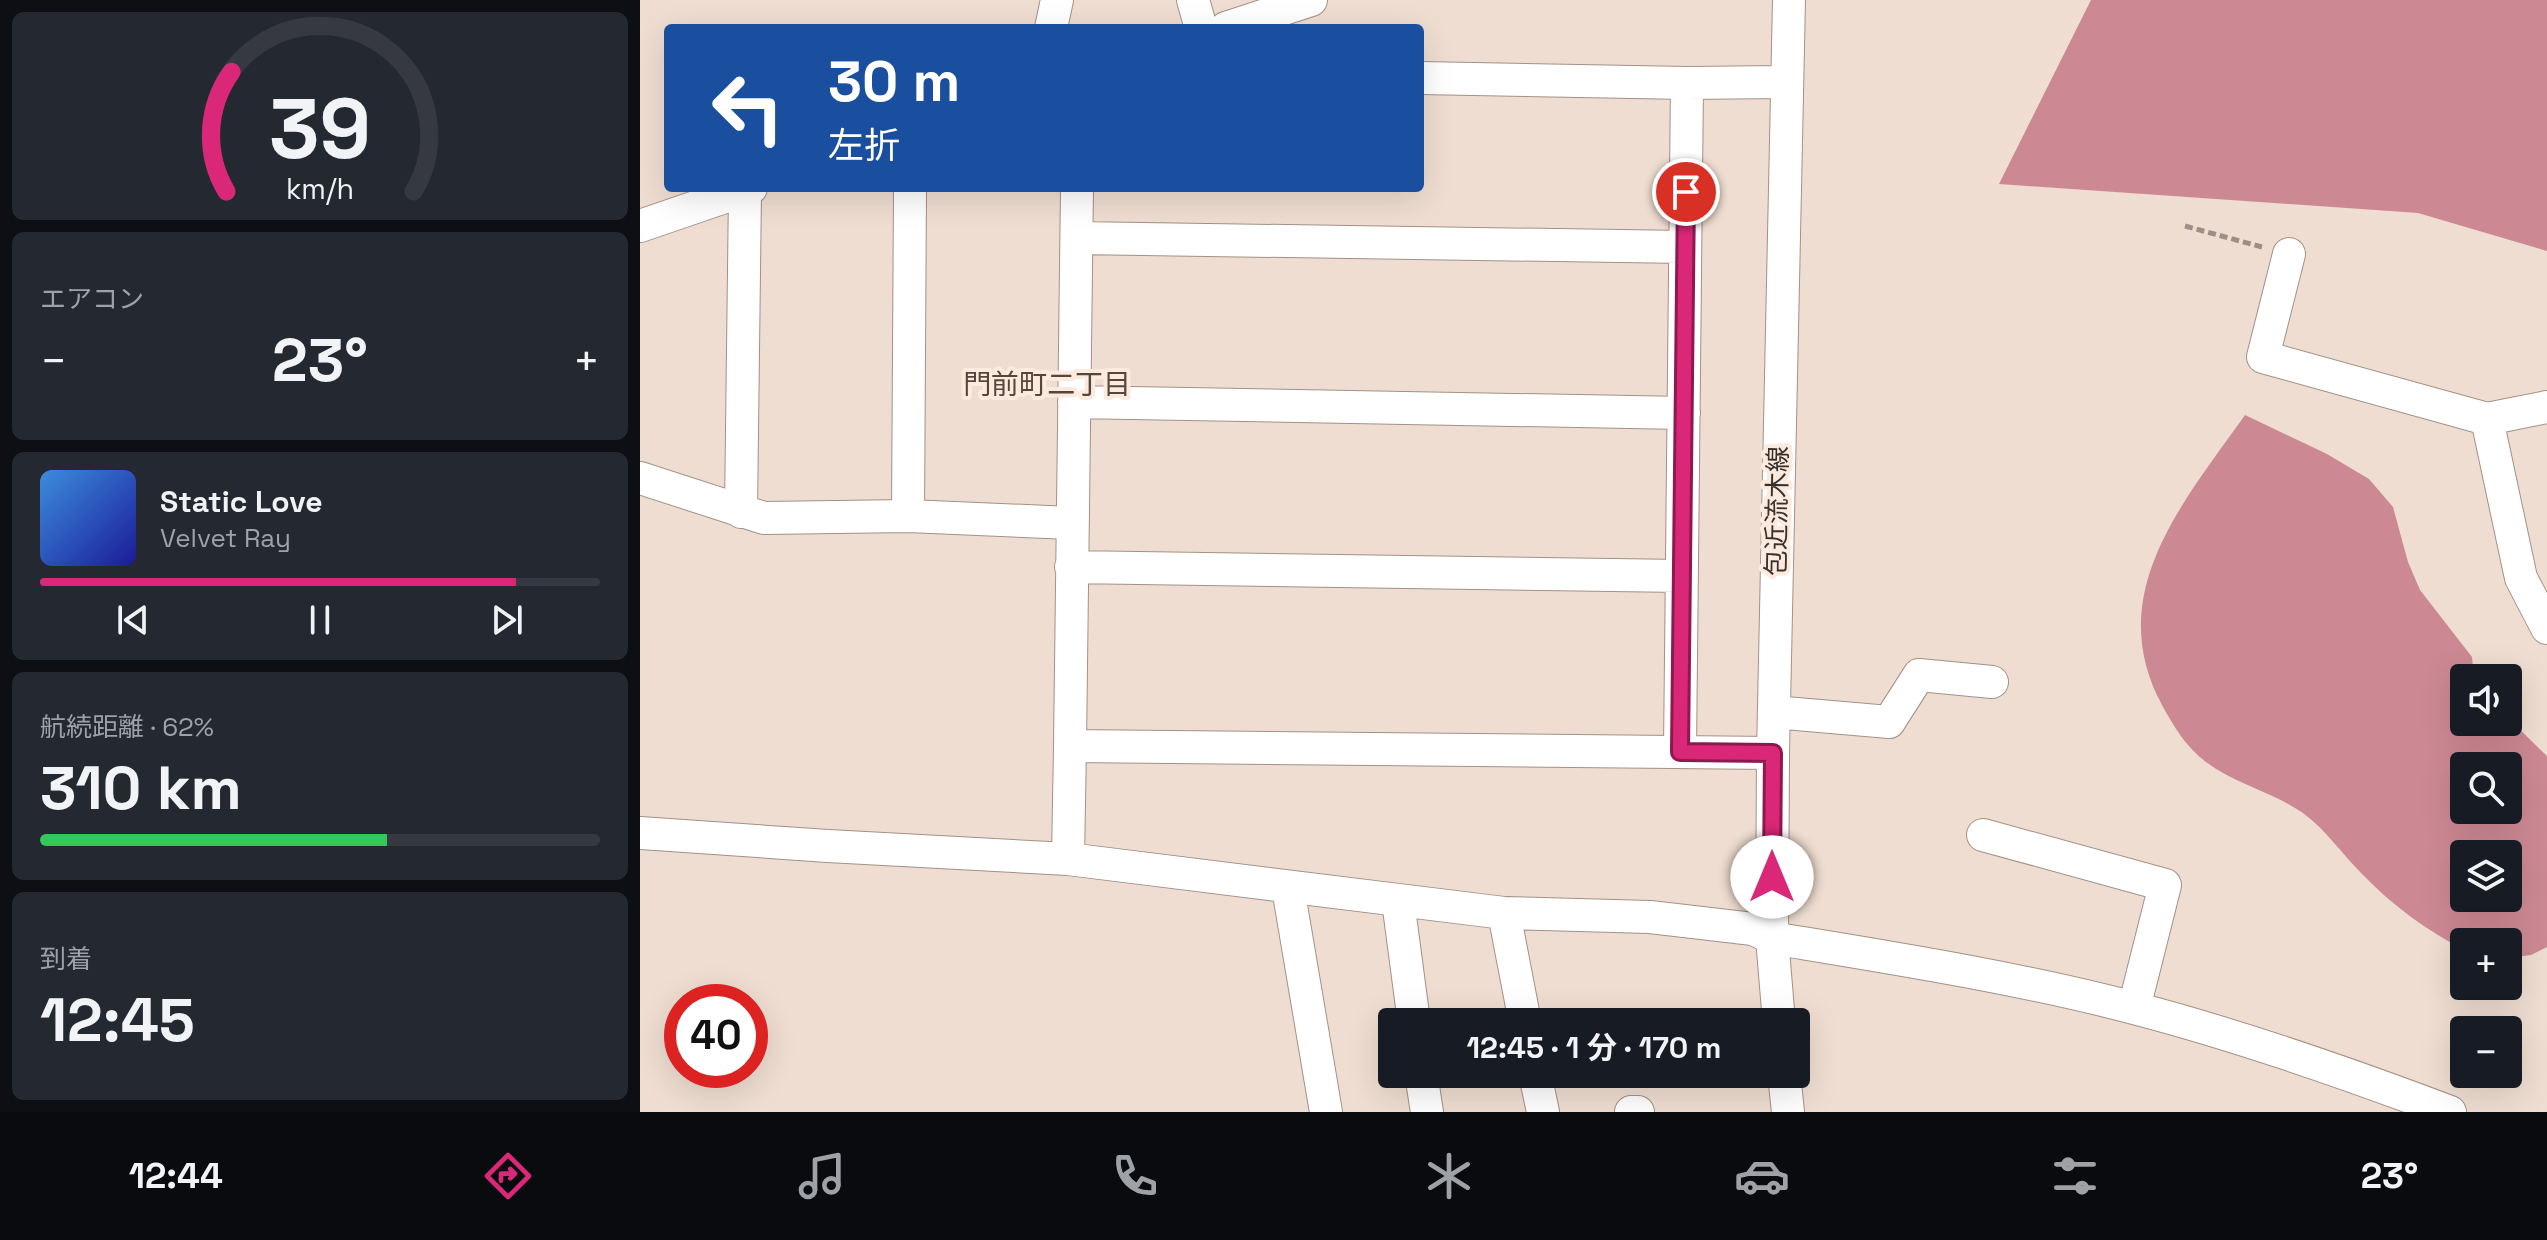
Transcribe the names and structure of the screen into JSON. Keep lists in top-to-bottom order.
{
  "streets": {
    "street": ["包近流木線"]
  },
  "districts": ["門前町二丁目"],
  "page": {
    "turn": ["30 m", "左折"],
    "tile": [
      "エアコン",
      ["航続距離 · 62%", "310 km"],
      ["到着", "12:45"]
    ],
    "heat": ["−", "23°", "+"],
    "song": ["Static Love", "Velvet Ray"],
    "map_buttons": ["+", "−"],
    "limit": "40",
    "trip": "12:45 · 1 分 · 170 m",
    "tabs": ["12:44", "23°"],
    "gauge": ["39", "km/h"]
  }
}
